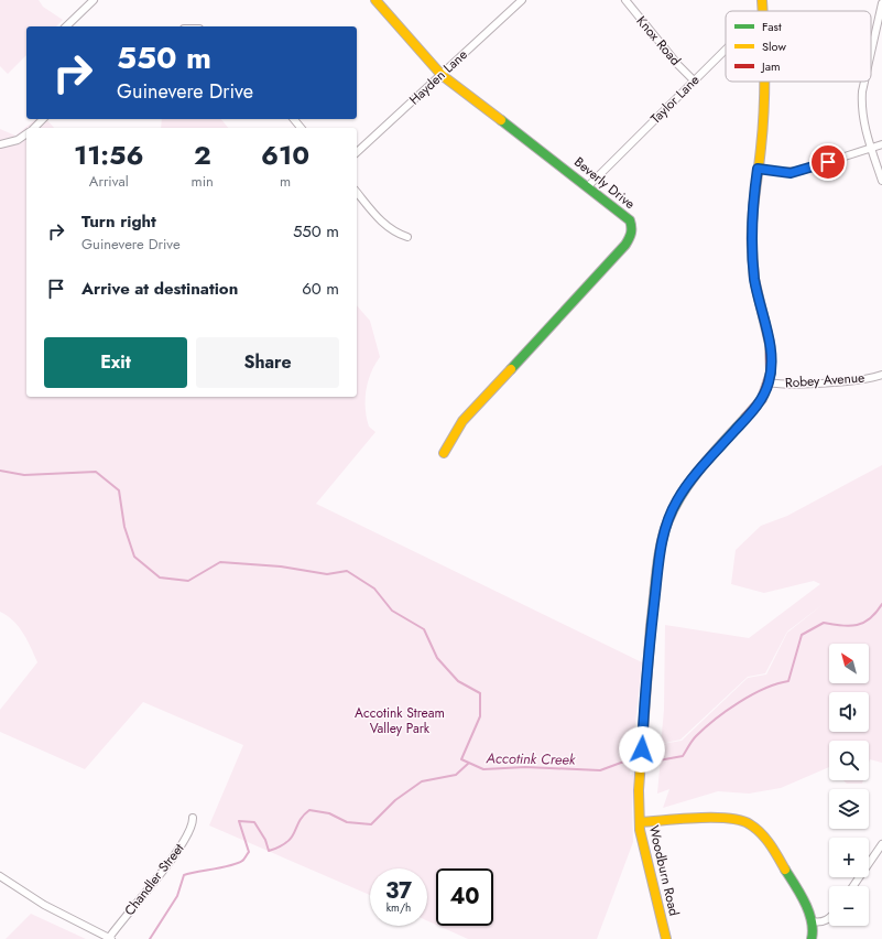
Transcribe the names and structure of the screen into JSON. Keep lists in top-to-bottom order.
{
  "streets": {
    "street": [
      "Knox Road",
      "Hayden Lane",
      "Taylor Lane",
      "Beverly Drive",
      "Robey Avenue",
      "Woodburn Road",
      "Chandler Street"
    ]
  },
  "crossings": [
    ["Knox Road", "Taylor Lane"],
    ["Hayden Lane", "Beverly Drive"],
    ["Taylor Lane", "Beverly Drive"],
    ["Robey Avenue", "Woodburn Road"]
  ],
  "water": ["Accotink Creek"],
  "parks": ["Accotink Stream Valley Park"],
  "legend": ["Fast", "Slow", "Jam"],
  "north": "top left",
  "page": {
    "turn": ["550 m", "Guinevere Drive"],
    "eta": [
      "11:56",
      "Arrival",
      "2",
      "min",
      "610",
      "m"
    ],
    "list": [
      {
        "name": "Turn right",
        "note": "Guinevere Drive",
        "value": "550 m"
      },
      {
        "name": "Arrive at destination",
        "value": "60 m"
      }
    ],
    "buttons": ["Exit", "Share"],
    "map_buttons": ["+", "−"],
    "speed": "37 km/h",
    "limit": "40"
  }
}
